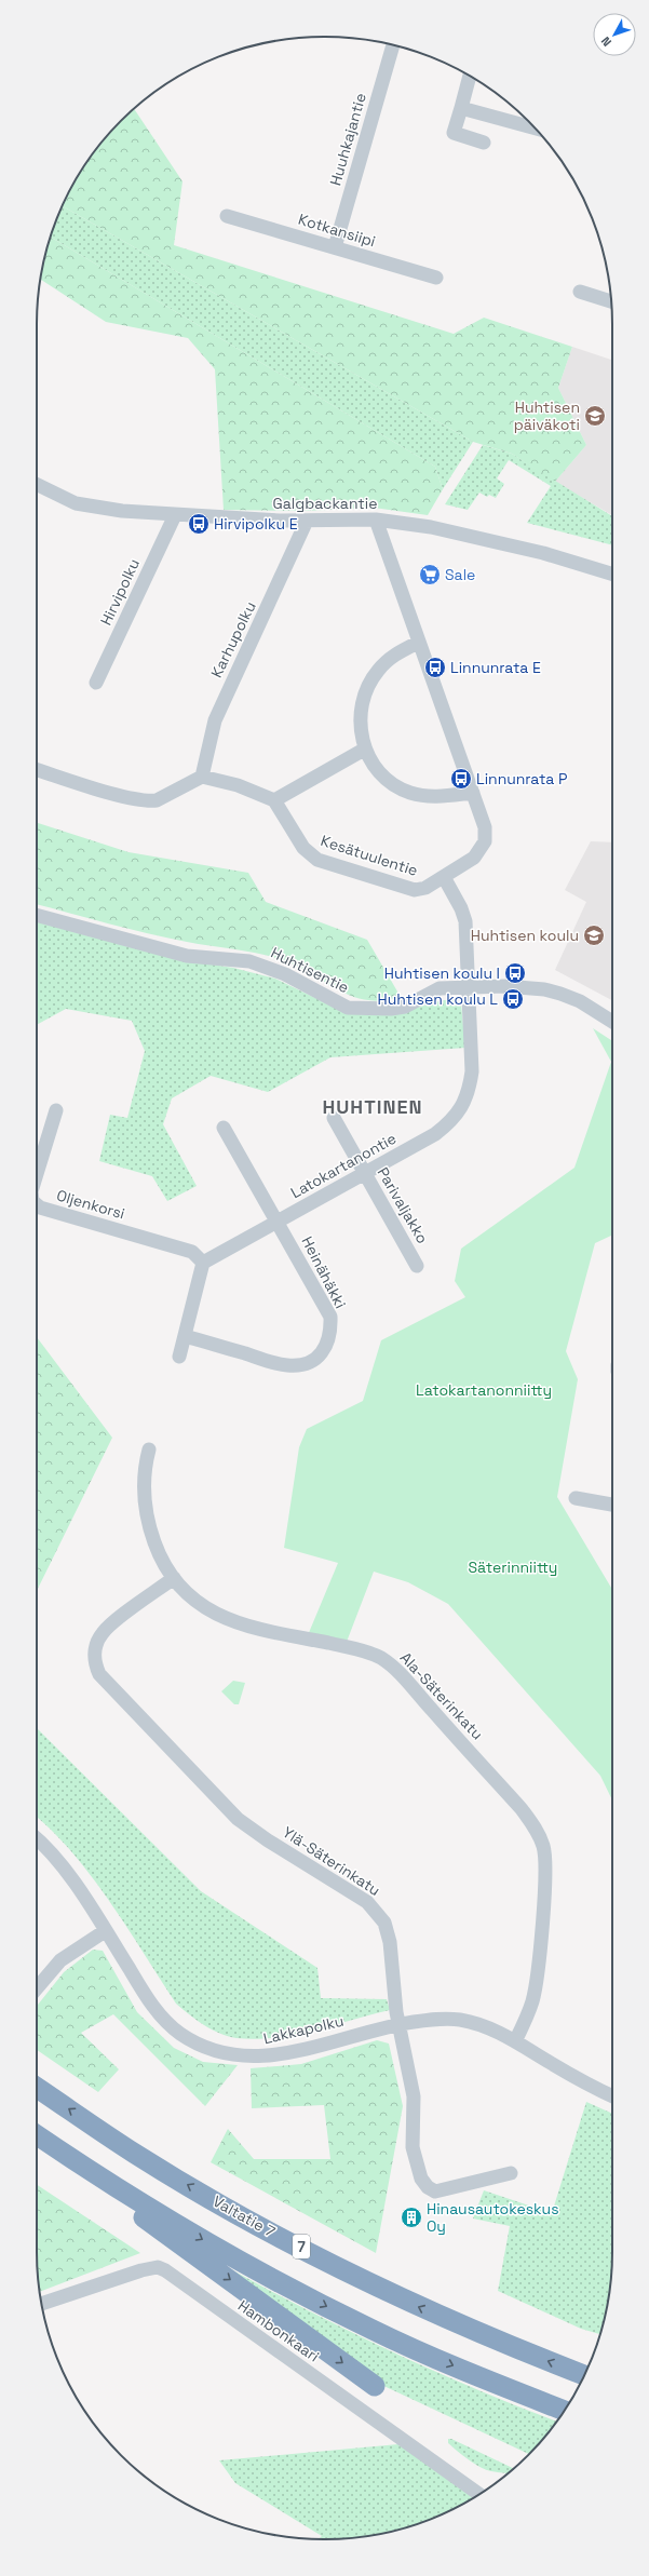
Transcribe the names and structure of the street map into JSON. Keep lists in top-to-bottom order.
{
  "streets": {
    "highway": ["Valtatie 7", "7"],
    "street": [
      "Huuhkajantie",
      "Kotkansiipi",
      "Galgbackantie",
      "Hirvipolku",
      "Karhupolku",
      "Kesätuulentie",
      "Huhtisentie",
      "Latokartanontie",
      "Oljenkorsi",
      "Parivaljakko",
      "Heinähäkki",
      "Ala-Säterinkatu",
      "Ylä-Säterinkatu",
      "Lakkapolku",
      "Hambonkaari"
    ]
  },
  "crossings": [
    ["Huuhkajantie", "Kotkansiipi"],
    ["Galgbackantie", "Hirvipolku"],
    ["Galgbackantie", "Karhupolku"],
    ["Galgbackantie", "Kesätuulentie"],
    ["Kesätuulentie", "Latokartanontie"],
    ["Huhtisentie", "Latokartanontie"],
    ["Latokartanontie", "Oljenkorsi"],
    ["Latokartanontie", "Parivaljakko"],
    ["Latokartanontie", "Heinähäkki"],
    ["Ala-Säterinkatu", "Ylä-Säterinkatu"],
    ["Ala-Säterinkatu", "Lakkapolku"],
    ["Ylä-Säterinkatu", "Lakkapolku"]
  ],
  "districts": ["HUHTINEN"],
  "parks": ["Latokartanonniitty", "Säterinniitty"],
  "places": {
    "school or university": ["Huhtisen päiväkoti", "Huhtisen koulu"],
    "bus stop": [
      "Hirvipolku E",
      "Linnunrata E",
      "Linnunrata P",
      "Huhtisen koulu I",
      "Huhtisen koulu L"
    ],
    "supermarket": ["Sale"],
    "building": ["Hinausautokeskus Oy"]
  },
  "north": "bottom left"
}
